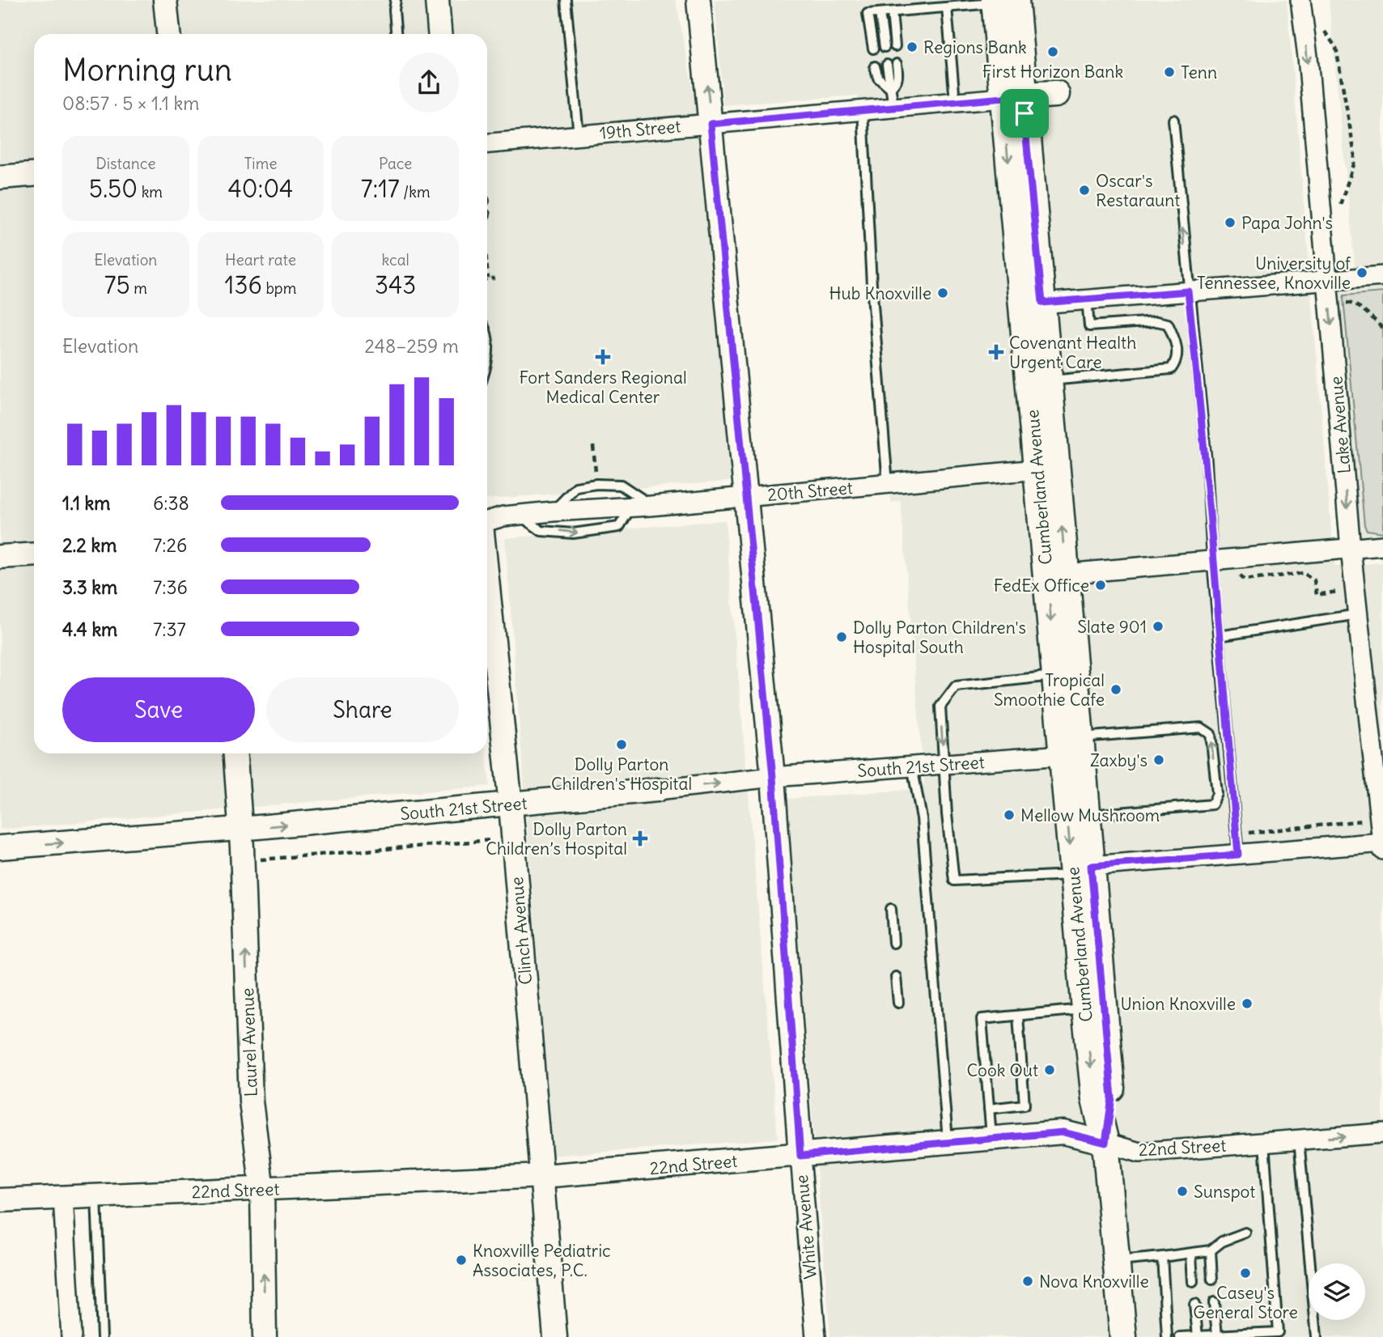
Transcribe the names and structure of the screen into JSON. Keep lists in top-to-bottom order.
{
  "streets": {
    "main road": ["Cumberland Avenue"],
    "street": [
      "19th Street",
      "Lake Avenue",
      "20th Street",
      "South 21st Street",
      "Clinch Avenue",
      "Laurel Avenue",
      "22nd Street",
      "White Avenue"
    ]
  },
  "crossings": [
    ["19th Street", "Cumberland Avenue"],
    ["19th Street", "White Avenue"],
    ["Cumberland Avenue", "20th Street"],
    ["Cumberland Avenue", "South 21st Street"],
    ["Cumberland Avenue", "22nd Street"],
    ["20th Street", "White Avenue"],
    ["South 21st Street", "Clinch Avenue"],
    ["South 21st Street", "Laurel Avenue"],
    ["South 21st Street", "White Avenue"],
    ["Clinch Avenue", "22nd Street"],
    ["Laurel Avenue", "22nd Street"],
    ["22nd Street", "White Avenue"]
  ],
  "one_way": ["Lake Avenue", "South 21st Street", "Laurel Avenue"],
  "places": {
    "other": [
      "Regions Bank",
      "First Horizon Bank",
      "Tenn",
      "Oscar's Restaraunt",
      "Papa John's",
      "University of Tennessee, Knoxville",
      "Hub Knoxville",
      "FedEx Office",
      "Slate 901",
      "Dolly Parton Children's Hospital South",
      "Tropical Smoothie Cafe",
      "Dolly Parton Children's Hospital",
      "Zaxby's",
      "Mellow Mushroom",
      "Union Knoxville",
      "Cook Out",
      "Sunspot",
      "Knoxville Pediatric Associates, P.C.",
      "Casey's General Store",
      "Nova Knoxville"
    ],
    "health": ["Covenant Health Urgent Care", "Fort Sanders Regional Medical Center", "Dolly Parton Children’s Hospital"]
  },
  "page": {
    "heading": ["Morning run", "08:57 · 5 × 1.1 km"],
    "stats": [
      ["Distance", "5.50 km"],
      ["Time", "40:04"],
      ["Pace", "7:17 /km"],
      ["Elevation", "75 m"],
      ["Heart rate", "136 bpm"],
      ["kcal", "343"]
    ],
    "chart": ["Elevation", "248–259 m"],
    "list": [
      {
        "name": "1.1 km",
        "note": "6:38"
      },
      {
        "name": "2.2 km",
        "note": "7:26"
      },
      {
        "name": "3.3 km",
        "note": "7:36"
      },
      {
        "name": "4.4 km",
        "note": "7:37"
      }
    ],
    "buttons": ["Save", "Share"]
  }
}
